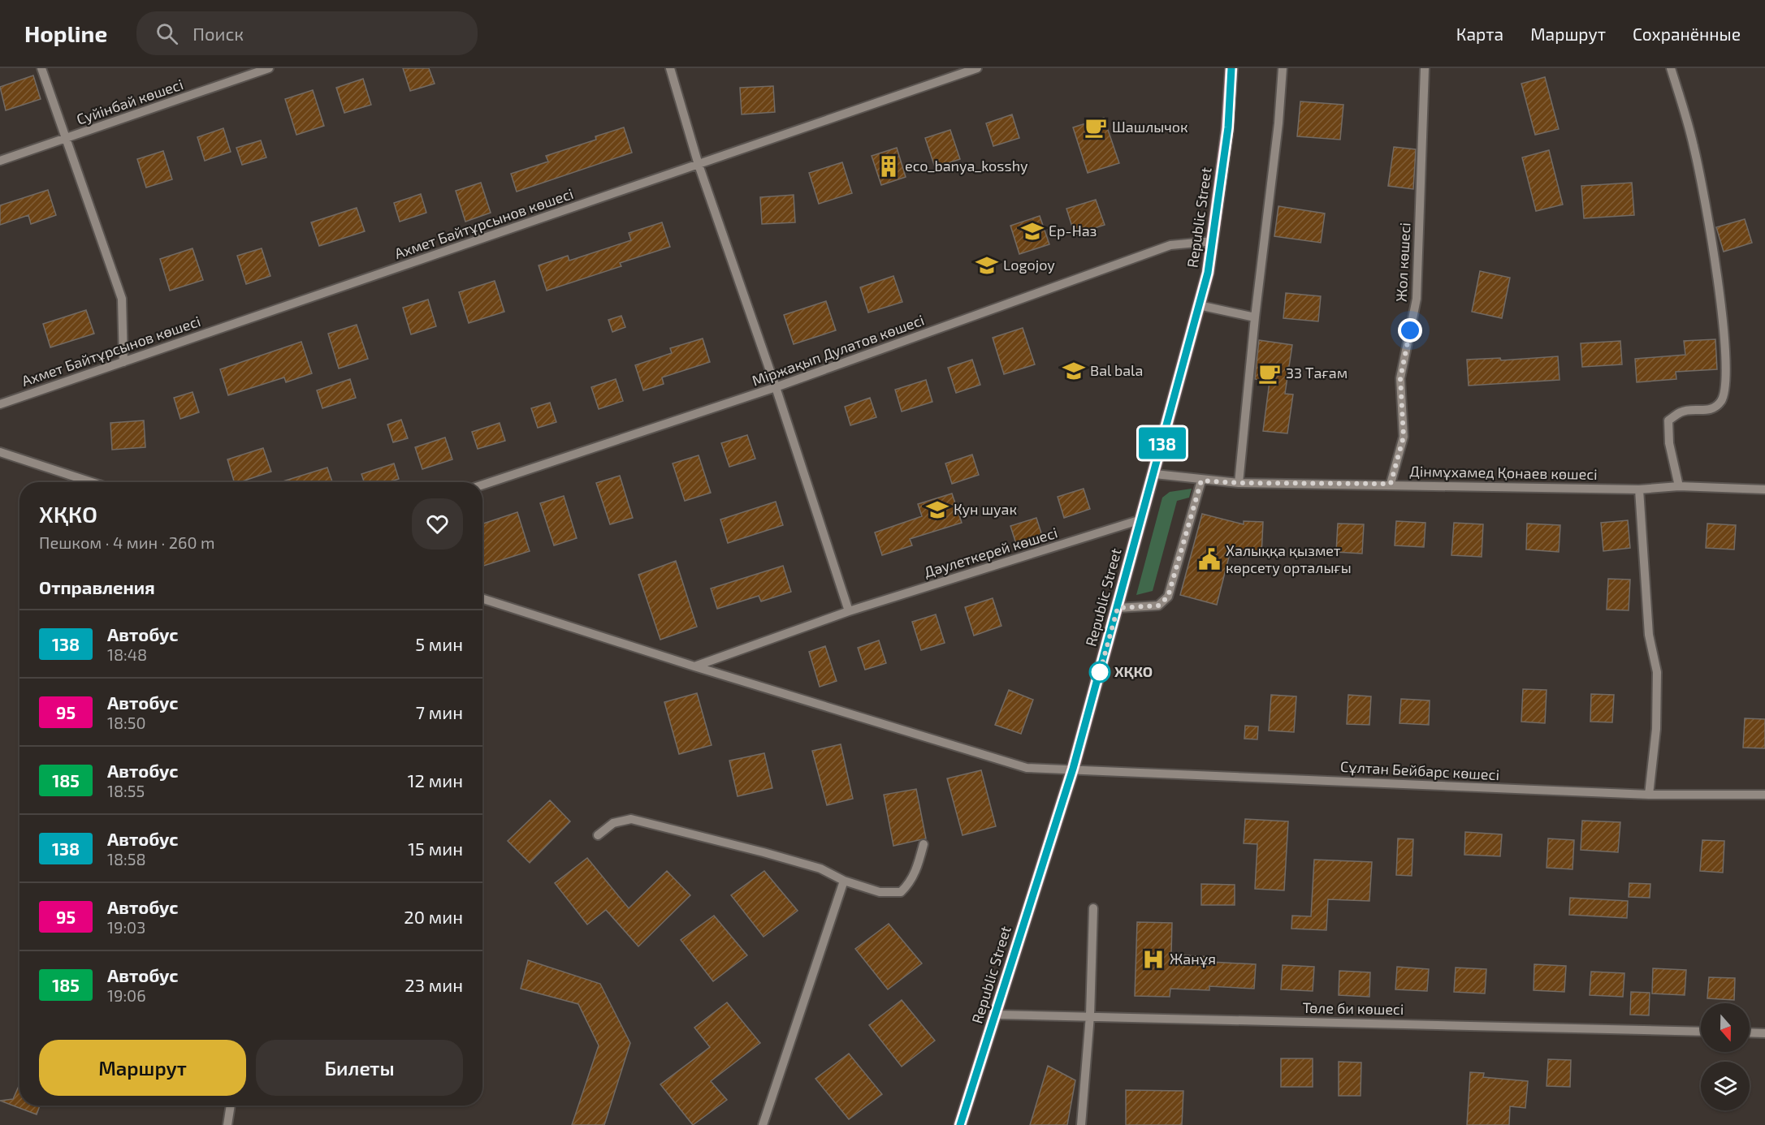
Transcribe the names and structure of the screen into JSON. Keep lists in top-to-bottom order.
{
  "streets": {
    "main road": ["Republic Street"],
    "street": [
      "Суйінбай көшесі",
      "Ахмет Байтұрсынов көшесі",
      "Жол көшесі",
      "Міржақып Дулатов көшесі",
      "Дінмұхамед Қонаев көшесі",
      "Дәулеткерей көшесі",
      "Сұлтан Бейбарс көшесі",
      "Төле би көшесі"
    ]
  },
  "crossings": [
    ["Republic Street", "Міржақып Дулатов көшесі"],
    ["Republic Street", "Дінмұхамед Қонаев көшесі"],
    ["Republic Street", "Дәулеткерей көшесі"],
    ["Republic Street", "Сұлтан Бейбарс көшесі"],
    ["Republic Street", "Төле би көшесі"],
    ["Жол көшесі", "Дінмұхамед Қонаев көшесі"],
    ["Дәулеткерей көшесі", "Сұлтан Бейбарс көшесі"]
  ],
  "places": {
    "cafe": ["Шашлычок", "33 Тағам"],
    "building": ["eco_banya_kosshy"],
    "school or university": [
      "Ер-Наз",
      "Logojoy",
      "Bal bala",
      "Кун шуак"
    ],
    "public building": ["Халыққа қызмет көрсету орталығы"],
    "other": ["ХҚКО"],
    "hospital": ["Жанұя"]
  },
  "lines": ["bus line 138"],
  "north": "bottom",
  "page": {
    "header": "Hopline",
    "search": "Поиск",
    "nav": ["Карта", "Маршрут", "Сохранённые"],
    "on_map": "138",
    "heading": [
      ["ХҚКО", "Пешком · 4 мин · 260 m"],
      "Отправления"
    ],
    "list": [
      {
        "mark": "138",
        "name": "Автобус",
        "note": "18:48",
        "value": "5 мин"
      },
      {
        "mark": "95",
        "name": "Автобус",
        "note": "18:50",
        "value": "7 мин"
      },
      {
        "mark": "185",
        "name": "Автобус",
        "note": "18:55",
        "value": "12 мин"
      },
      {
        "mark": "138",
        "name": "Автобус",
        "note": "18:58",
        "value": "15 мин"
      },
      {
        "mark": "95",
        "name": "Автобус",
        "note": "19:03",
        "value": "20 мин"
      },
      {
        "mark": "185",
        "name": "Автобус",
        "note": "19:06",
        "value": "23 мин"
      }
    ],
    "buttons": ["Маршрут", "Билеты"]
  }
}
